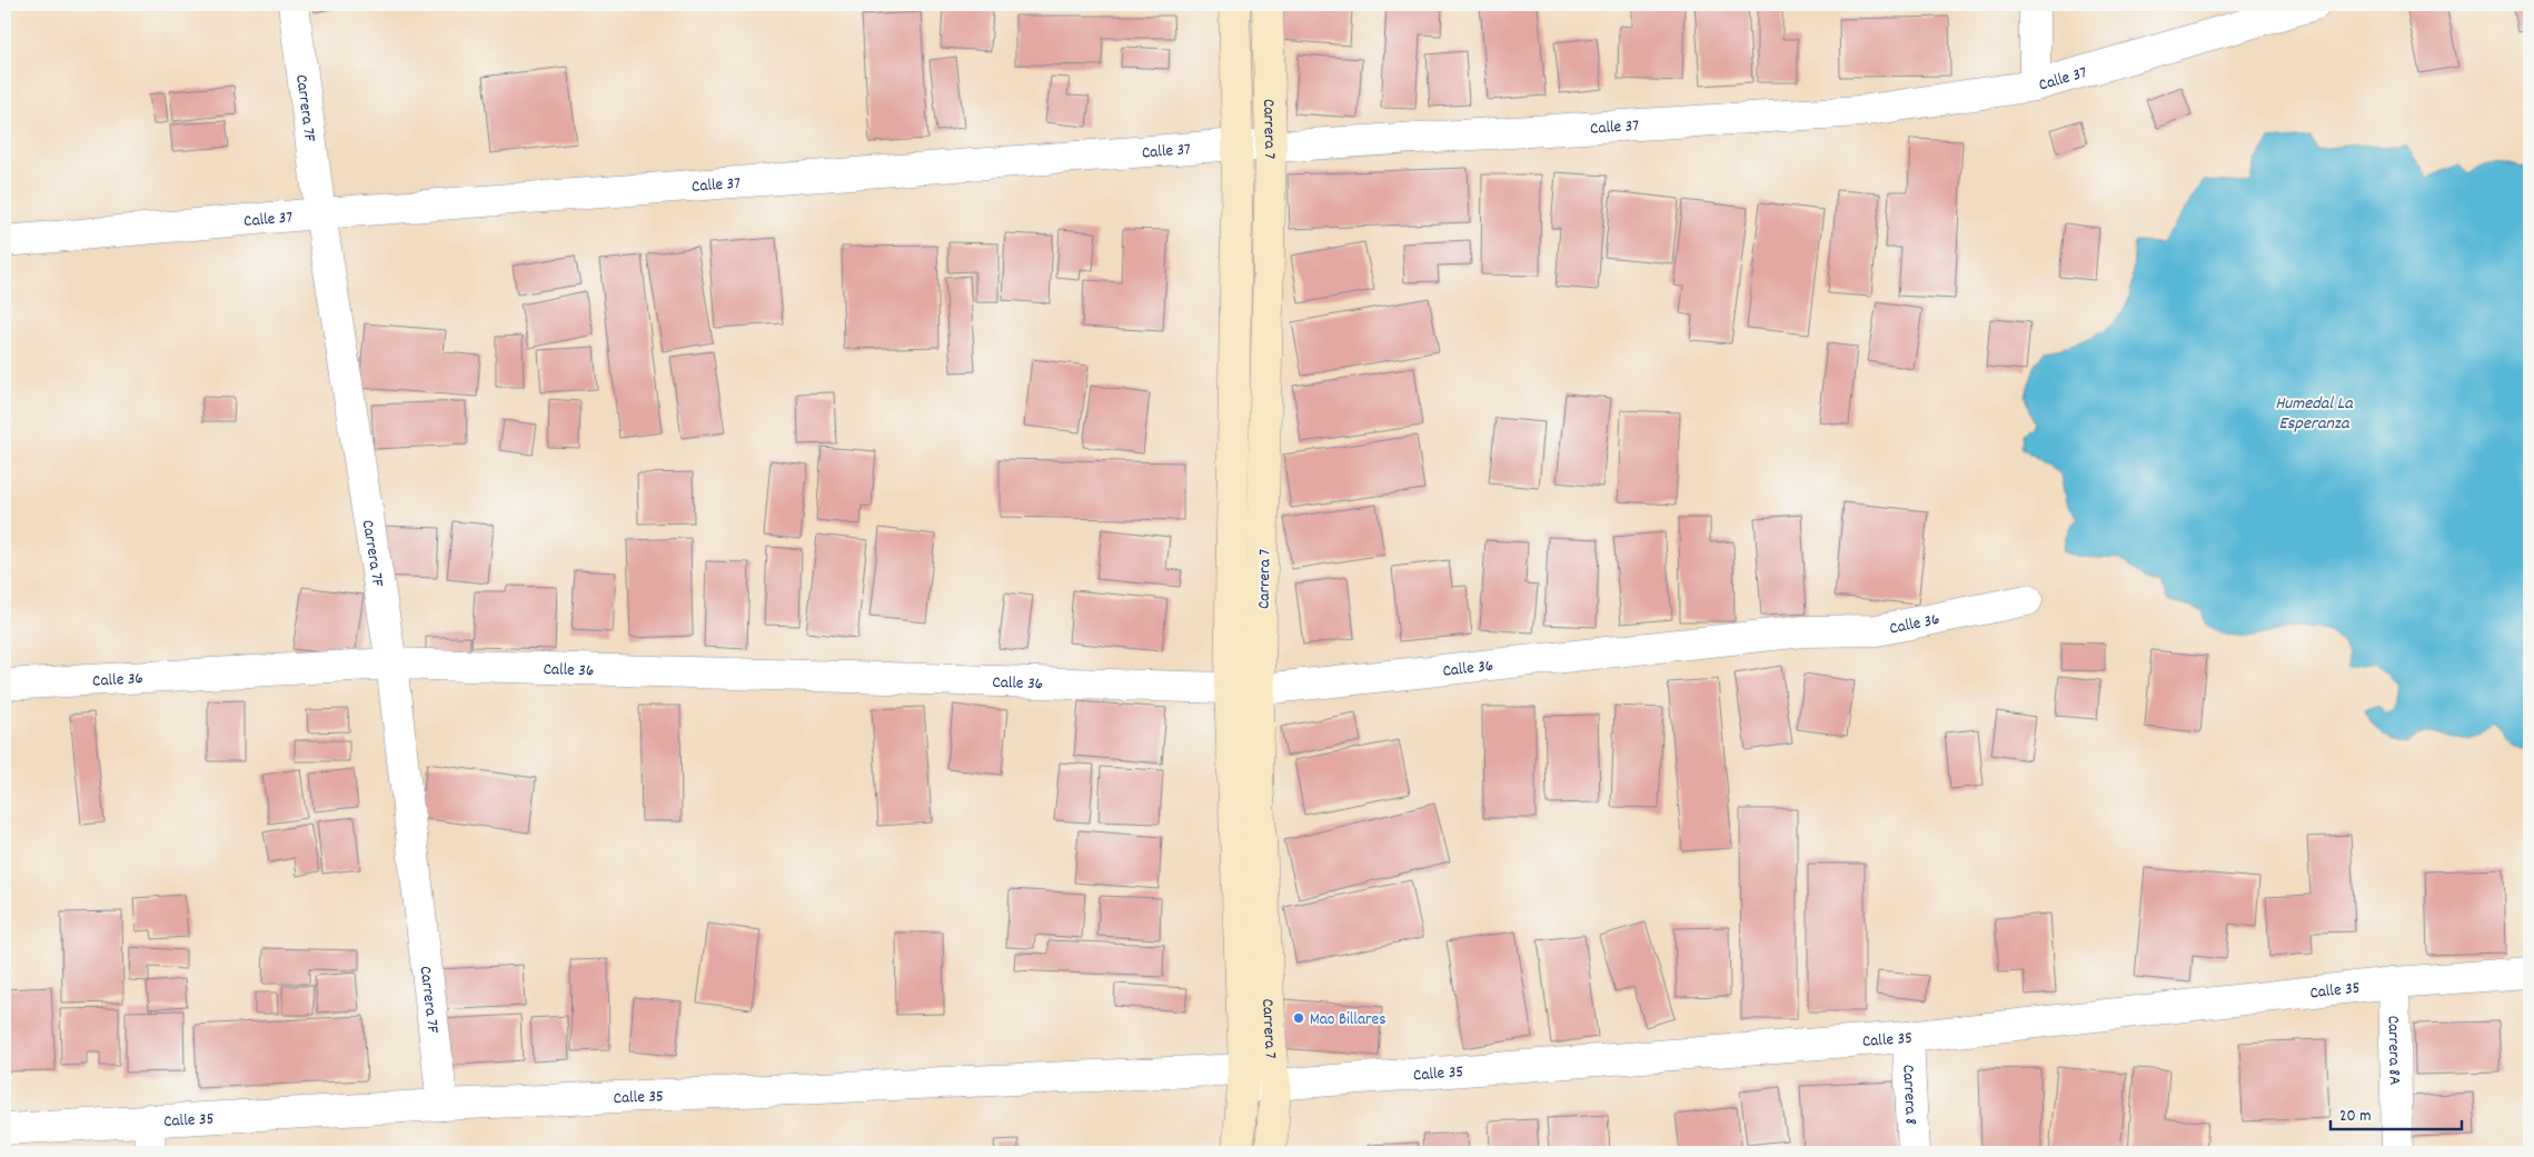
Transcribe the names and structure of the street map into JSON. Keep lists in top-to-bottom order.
{
  "streets": {
    "street": [
      "Calle 37",
      "Carrera 7F",
      "Carrera 7",
      "Calle 36",
      "Calle 35",
      "Carrera 8A",
      "Carrera 8"
    ]
  },
  "crossings": [
    ["Calle 37", "Carrera 7F"],
    ["Calle 37", "Carrera 7"],
    ["Carrera 7F", "Calle 36"],
    ["Carrera 7F", "Calle 35"],
    ["Carrera 7", "Calle 36"],
    ["Carrera 7", "Calle 35"],
    ["Calle 35", "Carrera 8A"],
    ["Calle 35", "Carrera 8"]
  ],
  "water": ["Humedal La Esperanza"],
  "places": ["Mao Billares"],
  "scale_bar": "20 m"
}
